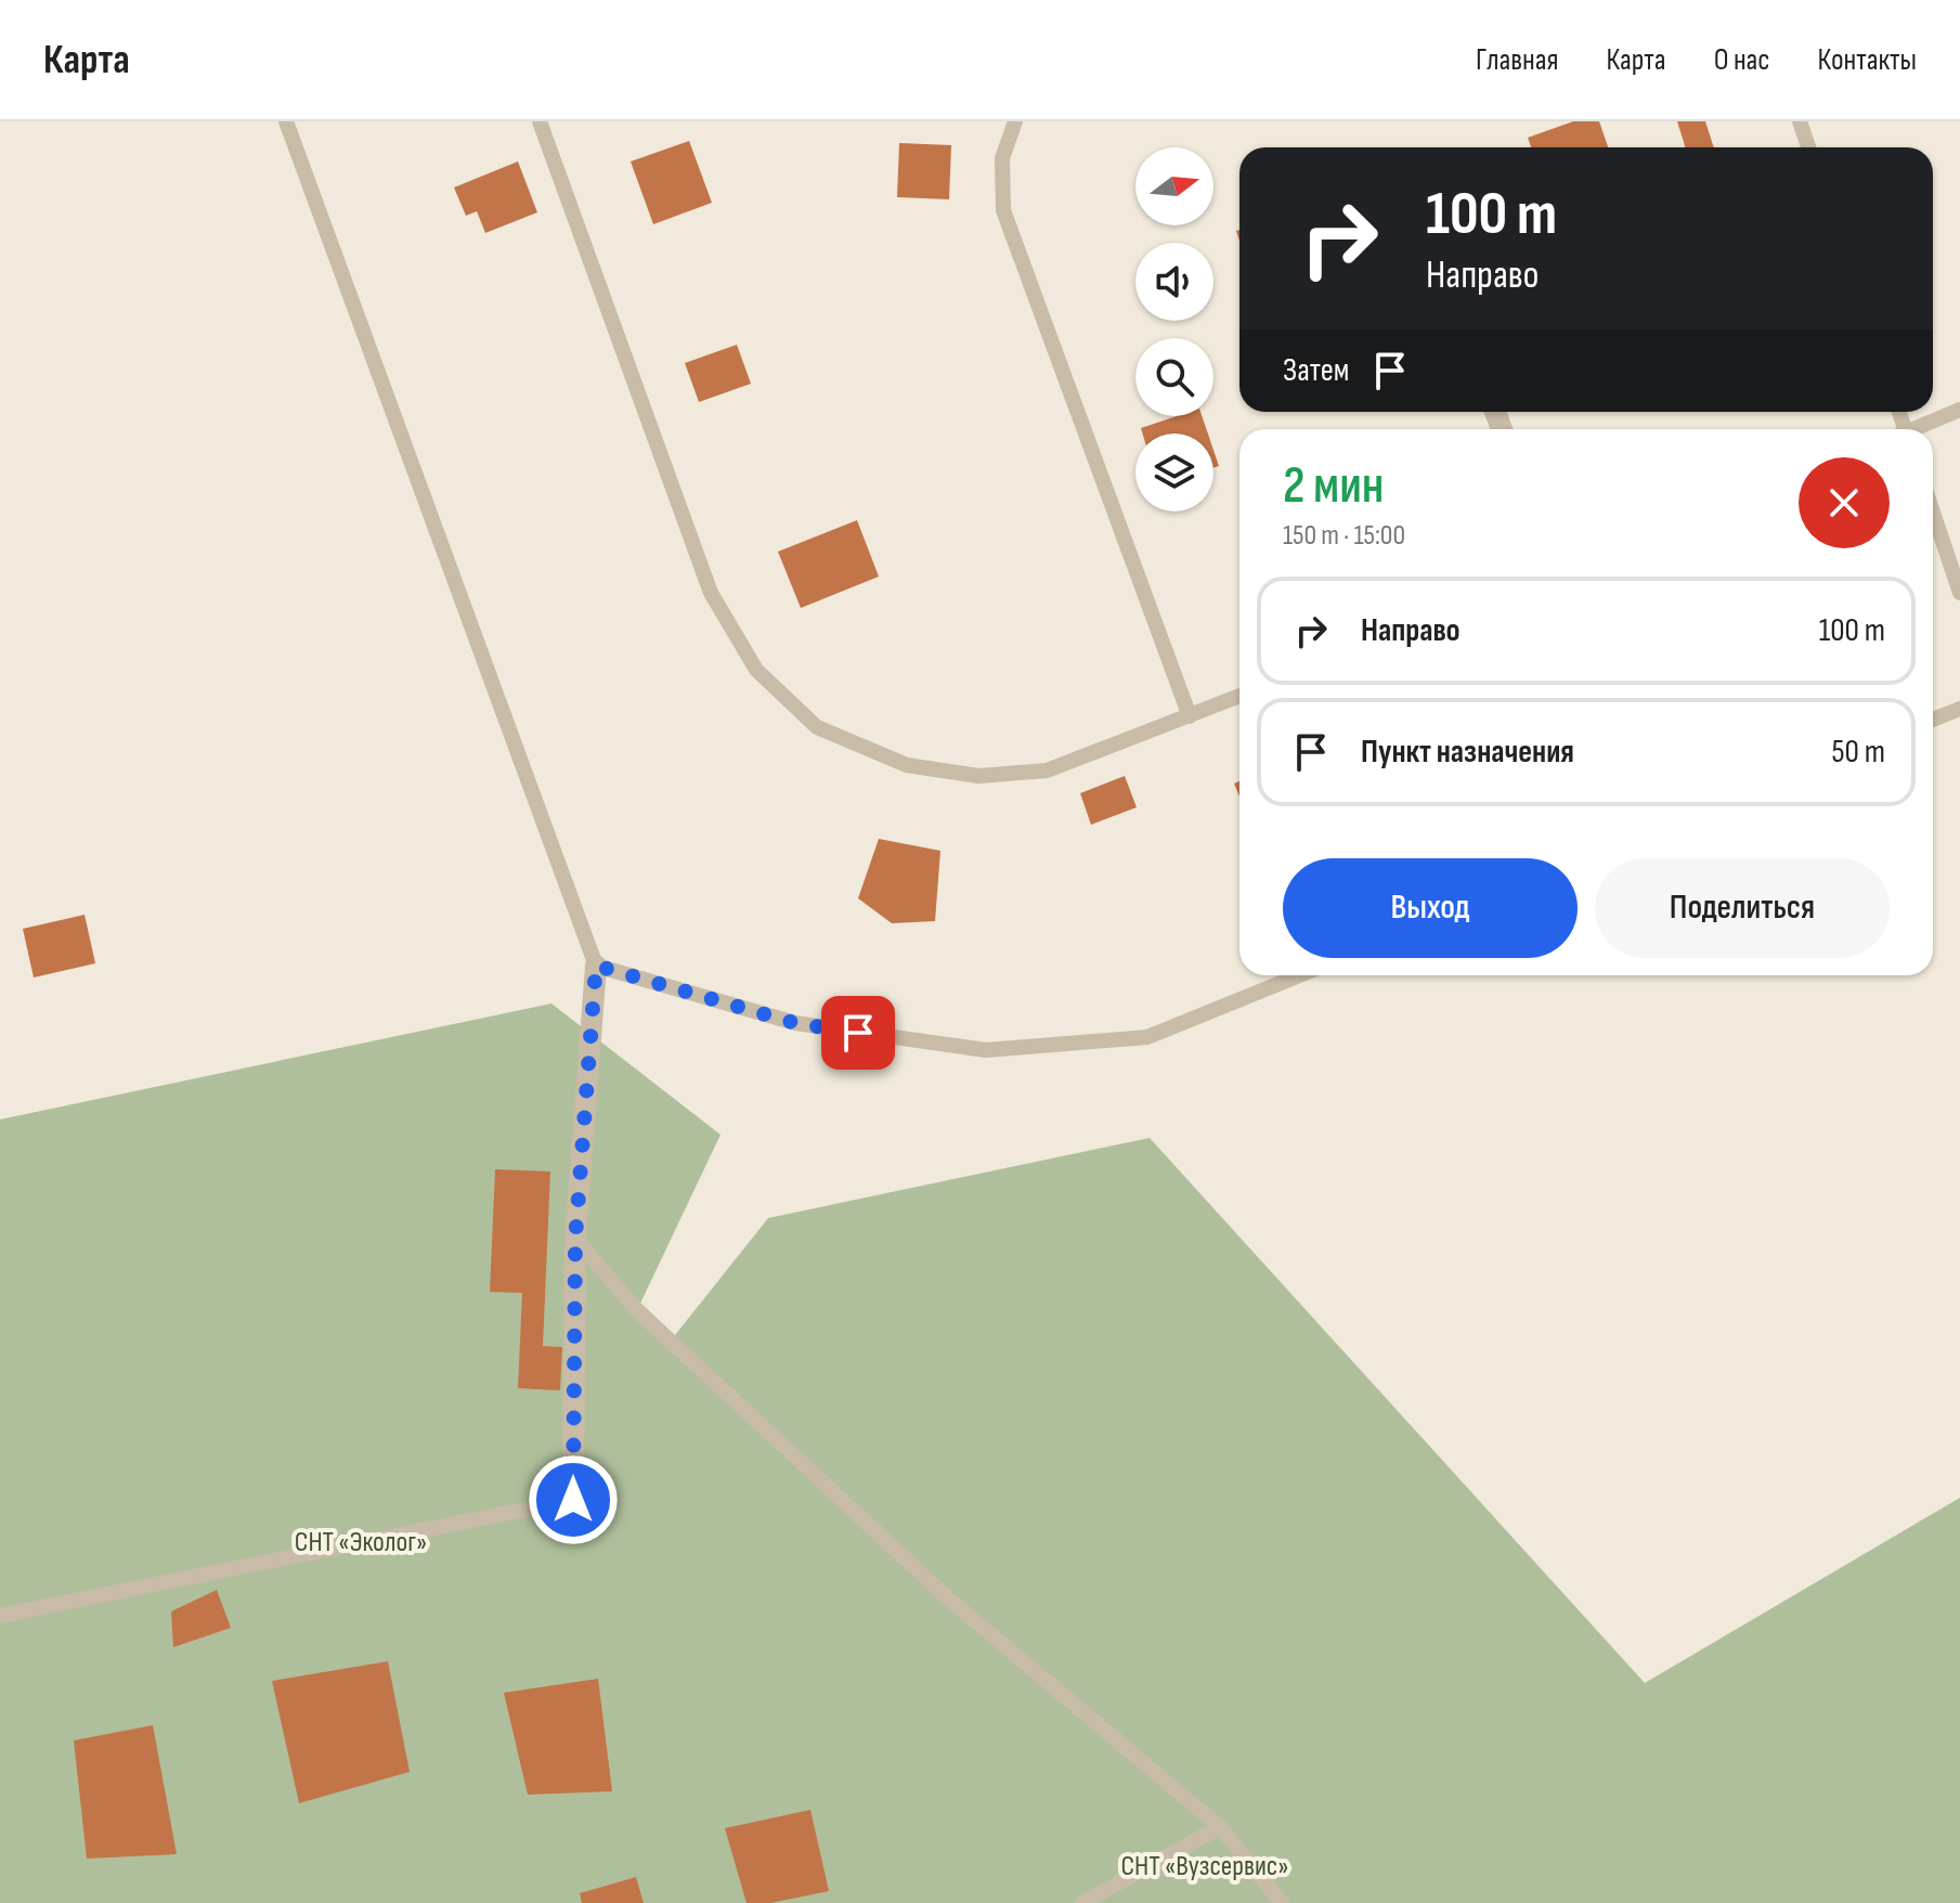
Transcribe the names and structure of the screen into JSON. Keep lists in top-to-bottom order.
{
  "parks": ["СНТ «Эколог»", "СНТ «Вузсервис»"],
  "north": "right",
  "page": {
    "header": "Карта",
    "nav": [
      "Главная",
      "Карта",
      "О нас",
      "Контакты"
    ],
    "turn": ["100 m", "Направо"],
    "then": "Затем",
    "heading": ["2 мин", "150 m · 15:00"],
    "list": [
      {
        "name": "Направо",
        "value": "100 m"
      },
      {
        "name": "Пункт назначения",
        "value": "50 m"
      }
    ],
    "buttons": ["Выход", "Поделиться"]
  }
}
